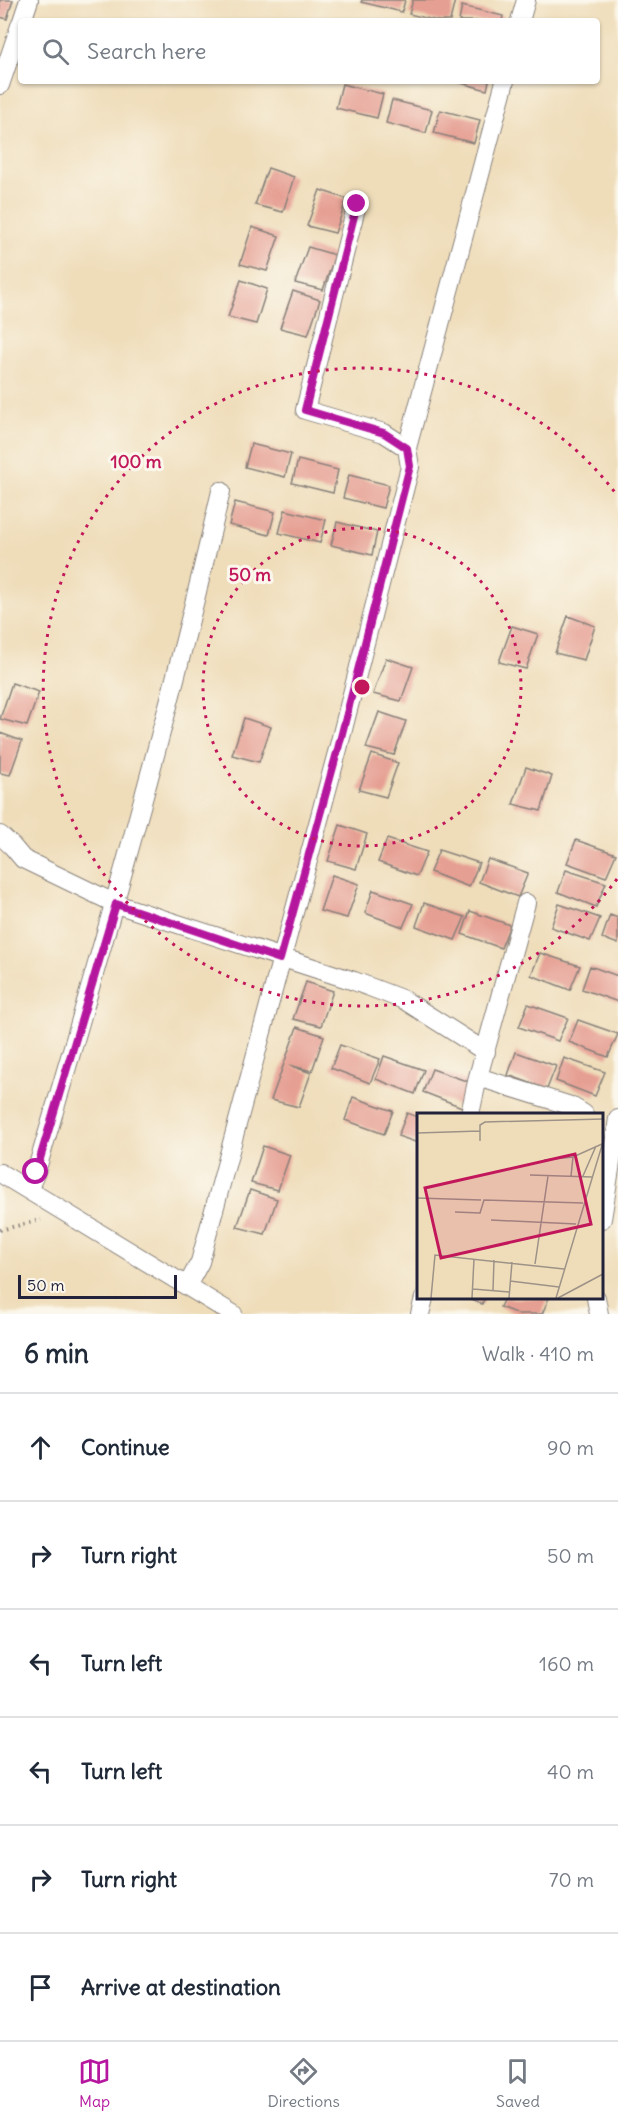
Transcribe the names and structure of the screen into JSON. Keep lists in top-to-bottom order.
{
  "scale_bar": "50 m",
  "page": {
    "search": "Search here",
    "scale": "50 m",
    "heading": ["6 min", "Walk · 410 m"],
    "list": [
      ["Continue", "90 m"],
      ["Turn right", "50 m"],
      ["Turn left", "160 m"],
      ["Turn left", "40 m"],
      ["Turn right", "70 m"],
      "Arrive at destination"
    ],
    "nav": ["Map", "Directions", "Saved"]
  },
  "rings": ["100 m", "50 m"]
}
